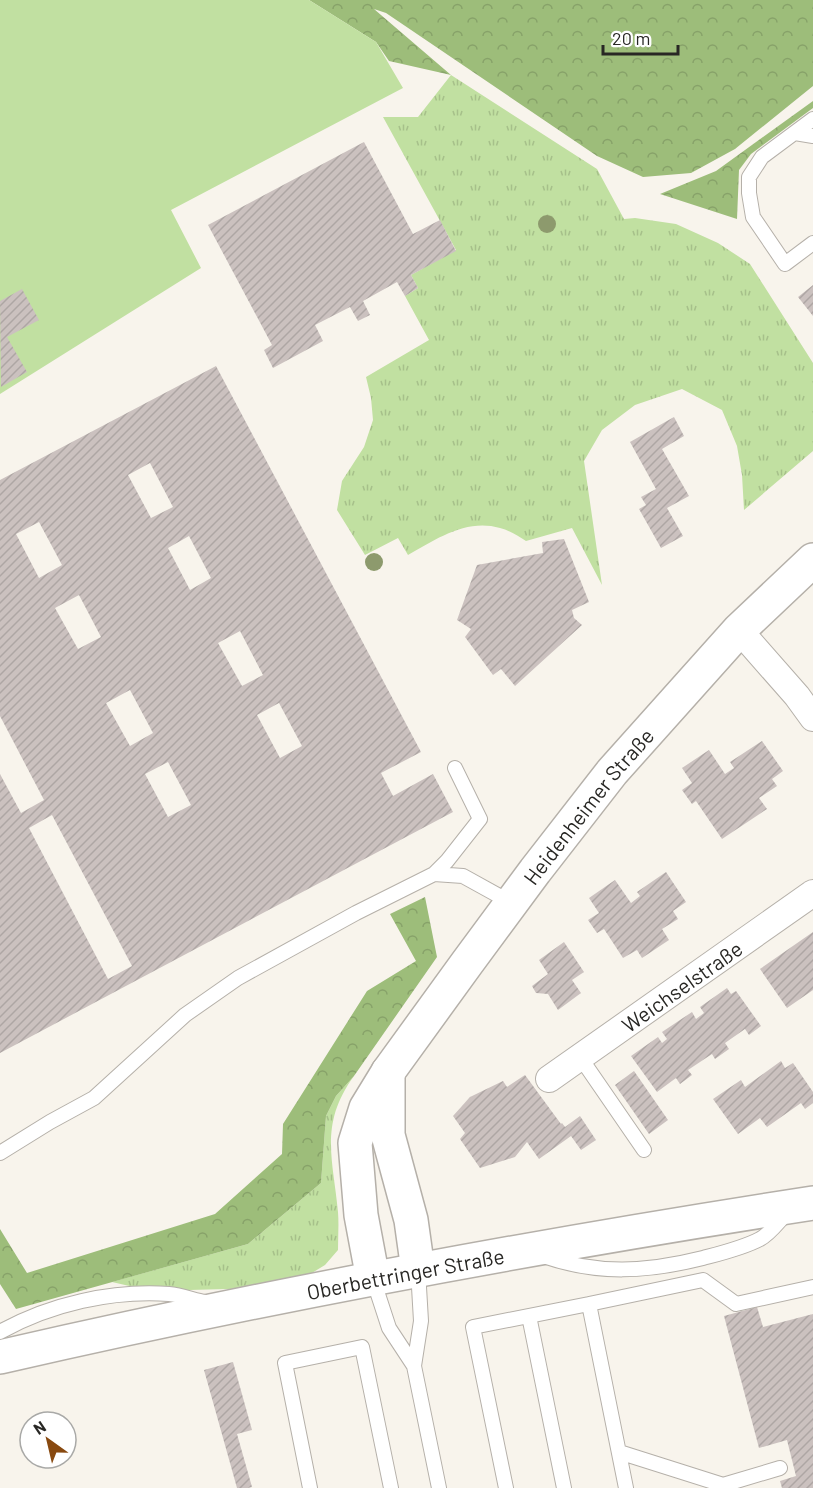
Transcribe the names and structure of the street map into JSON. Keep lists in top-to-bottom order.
{
  "streets": {
    "street": ["Heidenheimer Straße", "Weichselstraße", "Oberbettringer Straße"]
  },
  "crossings": [
    ["Heidenheimer Straße", "Oberbettringer Straße"]
  ],
  "scale_bar": "20 m",
  "north": "top left"
}
